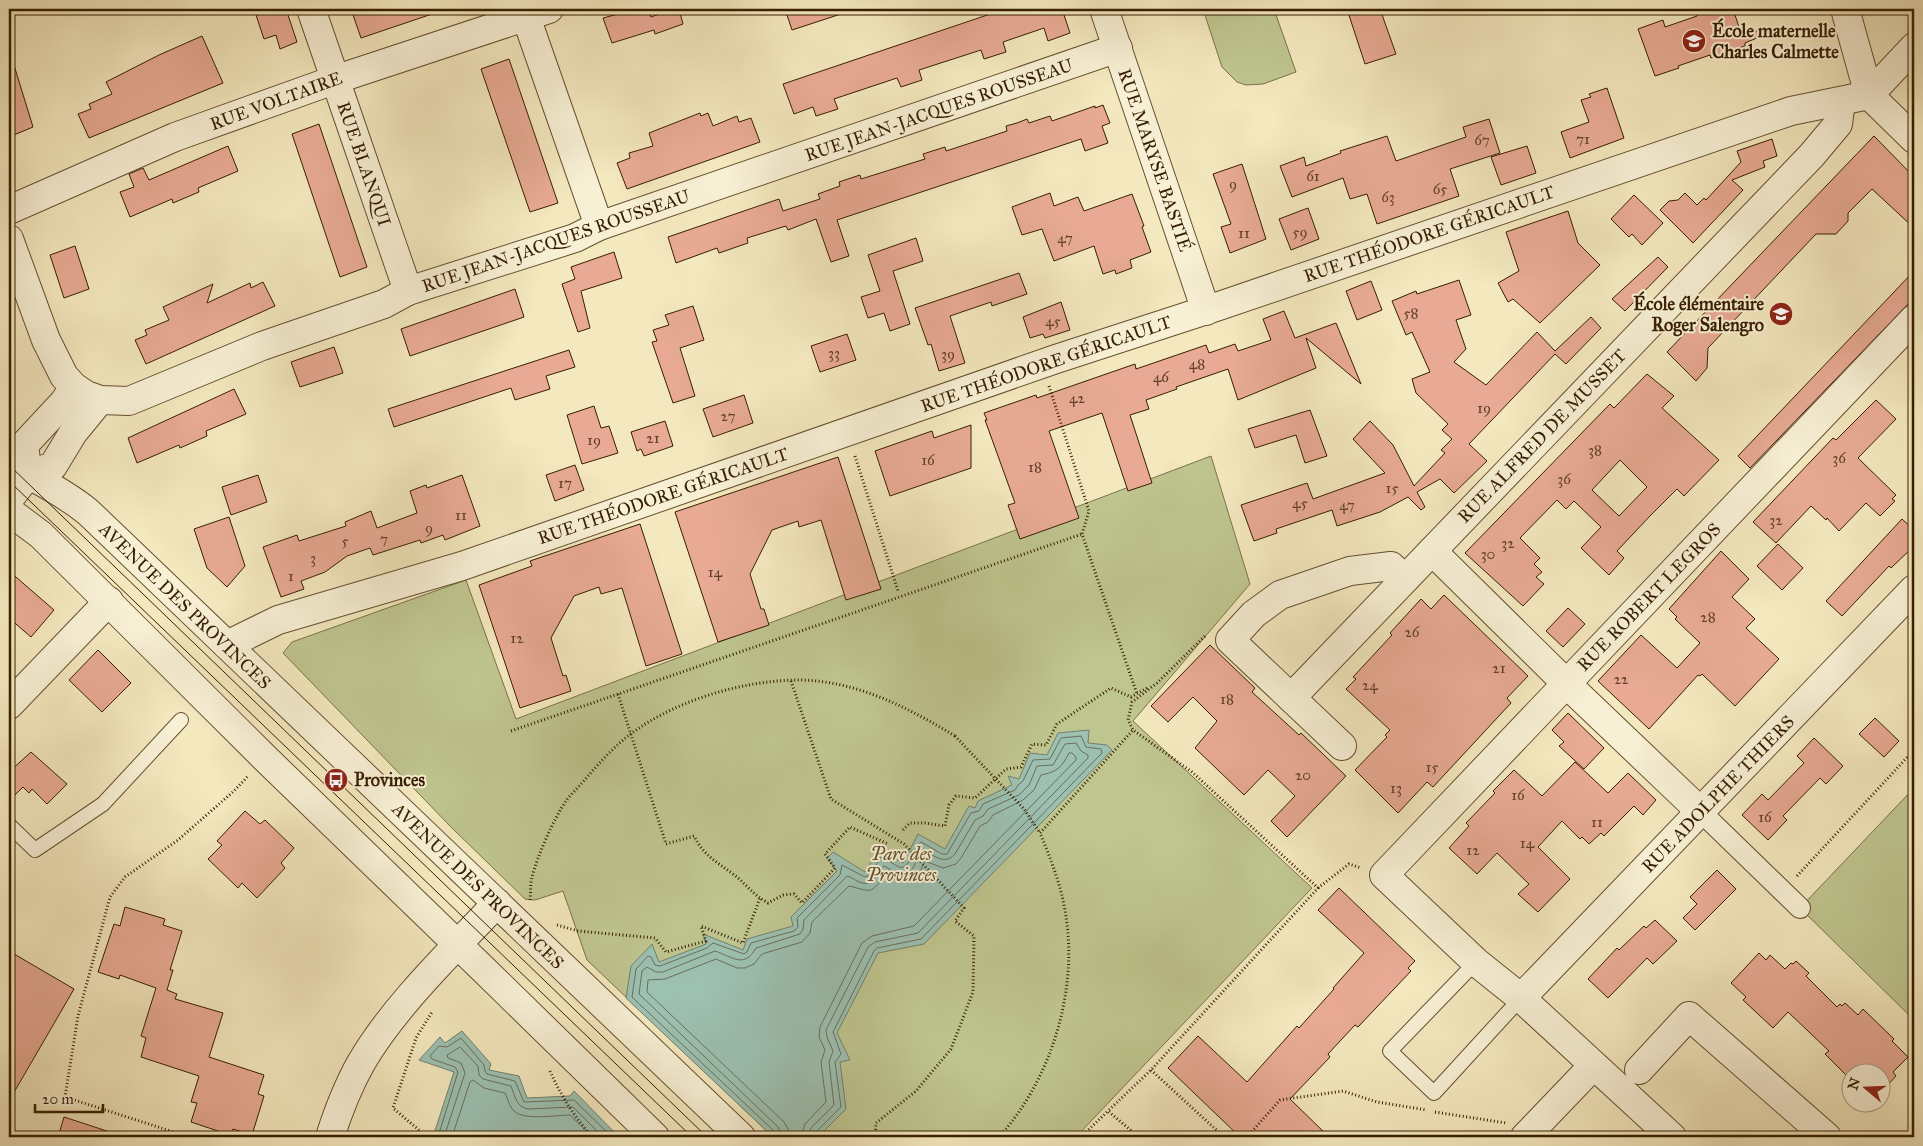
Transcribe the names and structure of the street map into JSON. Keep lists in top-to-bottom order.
{
  "streets": {
    "street": [
      "RUE VOLTAIRE",
      "RUE JEAN-JACQUES ROUSSEAU",
      "RUE MARYSE BASTIÉ",
      "RUE BLANQUI",
      "RUE THÉODORE GÉRICAULT",
      "RUE ALFRED DE MUSSET",
      "RUE ROBERT LEGROS",
      "AVENUE DES PROVINCES",
      "RUE ADOLPHE THIERS"
    ]
  },
  "crossings": [
    ["RUE VOLTAIRE", "RUE BLANQUI"],
    ["RUE JEAN-JACQUES ROUSSEAU", "RUE MARYSE BASTIÉ"],
    ["RUE JEAN-JACQUES ROUSSEAU", "RUE BLANQUI"],
    ["RUE MARYSE BASTIÉ", "RUE THÉODORE GÉRICAULT"],
    ["RUE THÉODORE GÉRICAULT", "RUE ALFRED DE MUSSET"],
    ["RUE THÉODORE GÉRICAULT", "AVENUE DES PROVINCES"]
  ],
  "parks": ["Parc des Provinces"],
  "places": {
    "school or university": ["École maternelle Charles Calmette", "École élémentaire Roger Salengro"],
    "bus stop": ["Provinces"]
  },
  "house_numbers": [
    "71",
    "67",
    "61",
    "9",
    "65",
    "63",
    "59",
    "11",
    "47",
    "58",
    "45",
    "33",
    "39",
    "48",
    "46",
    "42",
    "19",
    "27",
    "21",
    "19",
    "38",
    "36",
    "16",
    "18",
    "36",
    "17",
    "15",
    "45",
    "47",
    "11",
    "32",
    "9",
    "7",
    "5",
    "32",
    "30",
    "3",
    "14",
    "1",
    "28",
    "26",
    "12",
    "21",
    "22",
    "24",
    "18",
    "15",
    "20",
    "13",
    "16",
    "16",
    "11",
    "14",
    "12"
  ],
  "scale_bar": "20 m",
  "north": "left"
}
